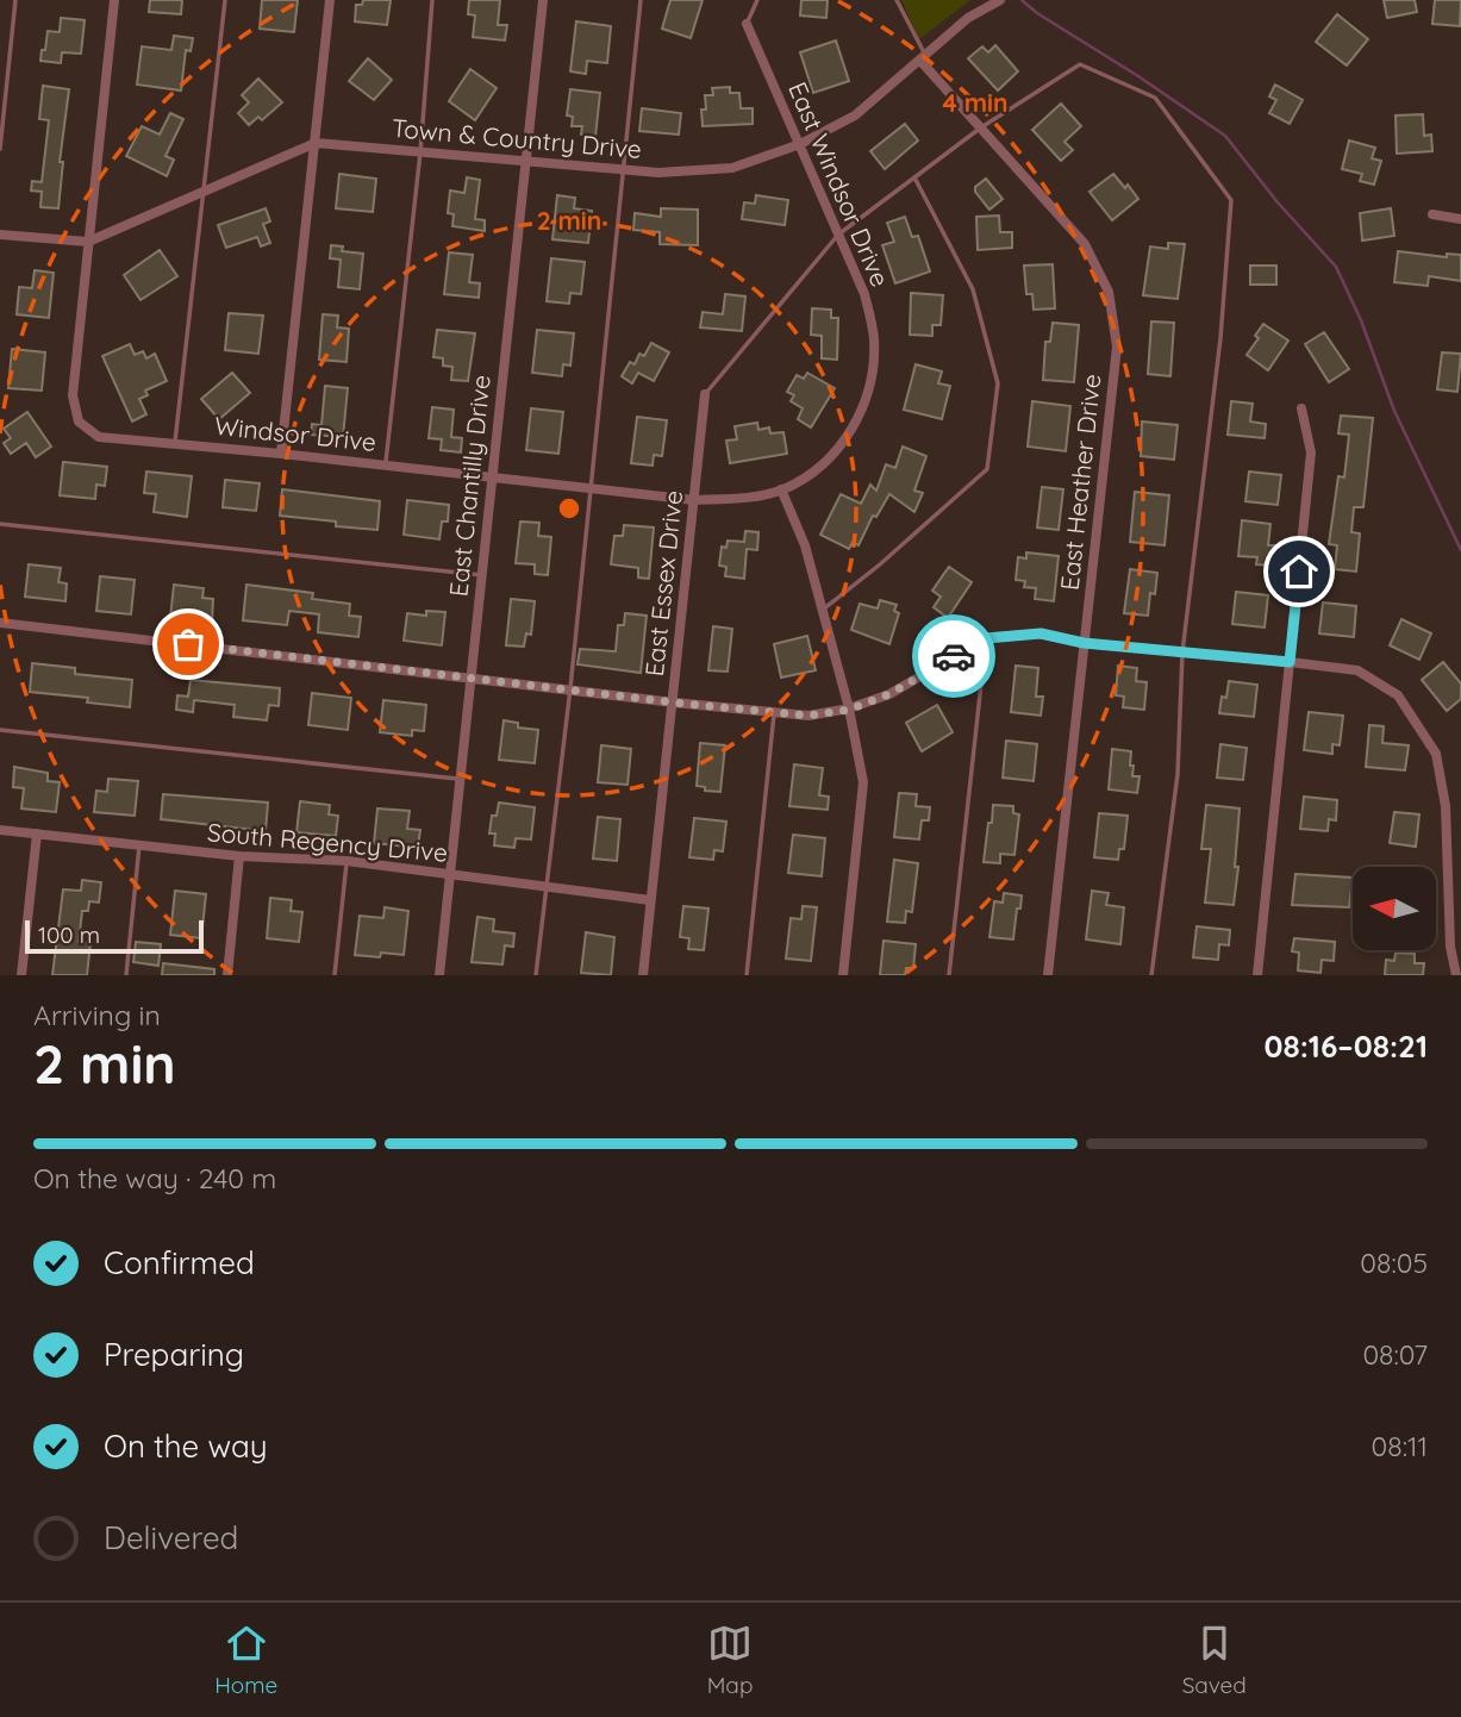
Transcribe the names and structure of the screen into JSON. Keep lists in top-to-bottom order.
{
  "streets": {
    "street": [
      "Town & Country Drive",
      "East Windsor Drive",
      "Windsor Drive",
      "East Heather Drive",
      "East Chantilly Drive",
      "East Essex Drive",
      "South Regency Drive"
    ]
  },
  "crossings": [
    ["Town & Country Drive", "East Windsor Drive"],
    ["Town & Country Drive", "Windsor Drive"],
    ["Town & Country Drive", "East Heather Drive"],
    ["Town & Country Drive", "East Chantilly Drive"],
    ["East Windsor Drive", "Windsor Drive"],
    ["East Windsor Drive", "East Essex Drive"],
    ["Windsor Drive", "East Chantilly Drive"],
    ["Windsor Drive", "East Essex Drive"],
    ["East Chantilly Drive", "South Regency Drive"],
    ["East Essex Drive", "South Regency Drive"]
  ],
  "scale_bar": "100 m",
  "north": "left",
  "page": {
    "scale": "100 m",
    "heading": ["2 min", "Arriving in", "08:16–08:21"],
    "bar": "On the way · 240 m",
    "list": [
      ["Confirmed", "08:05"],
      ["Preparing", "08:07"],
      ["On the way", "08:11"],
      "Delivered"
    ],
    "tabs": ["Home", "Map", "Saved"]
  },
  "rings": ["4 min", "2 min"]
}
